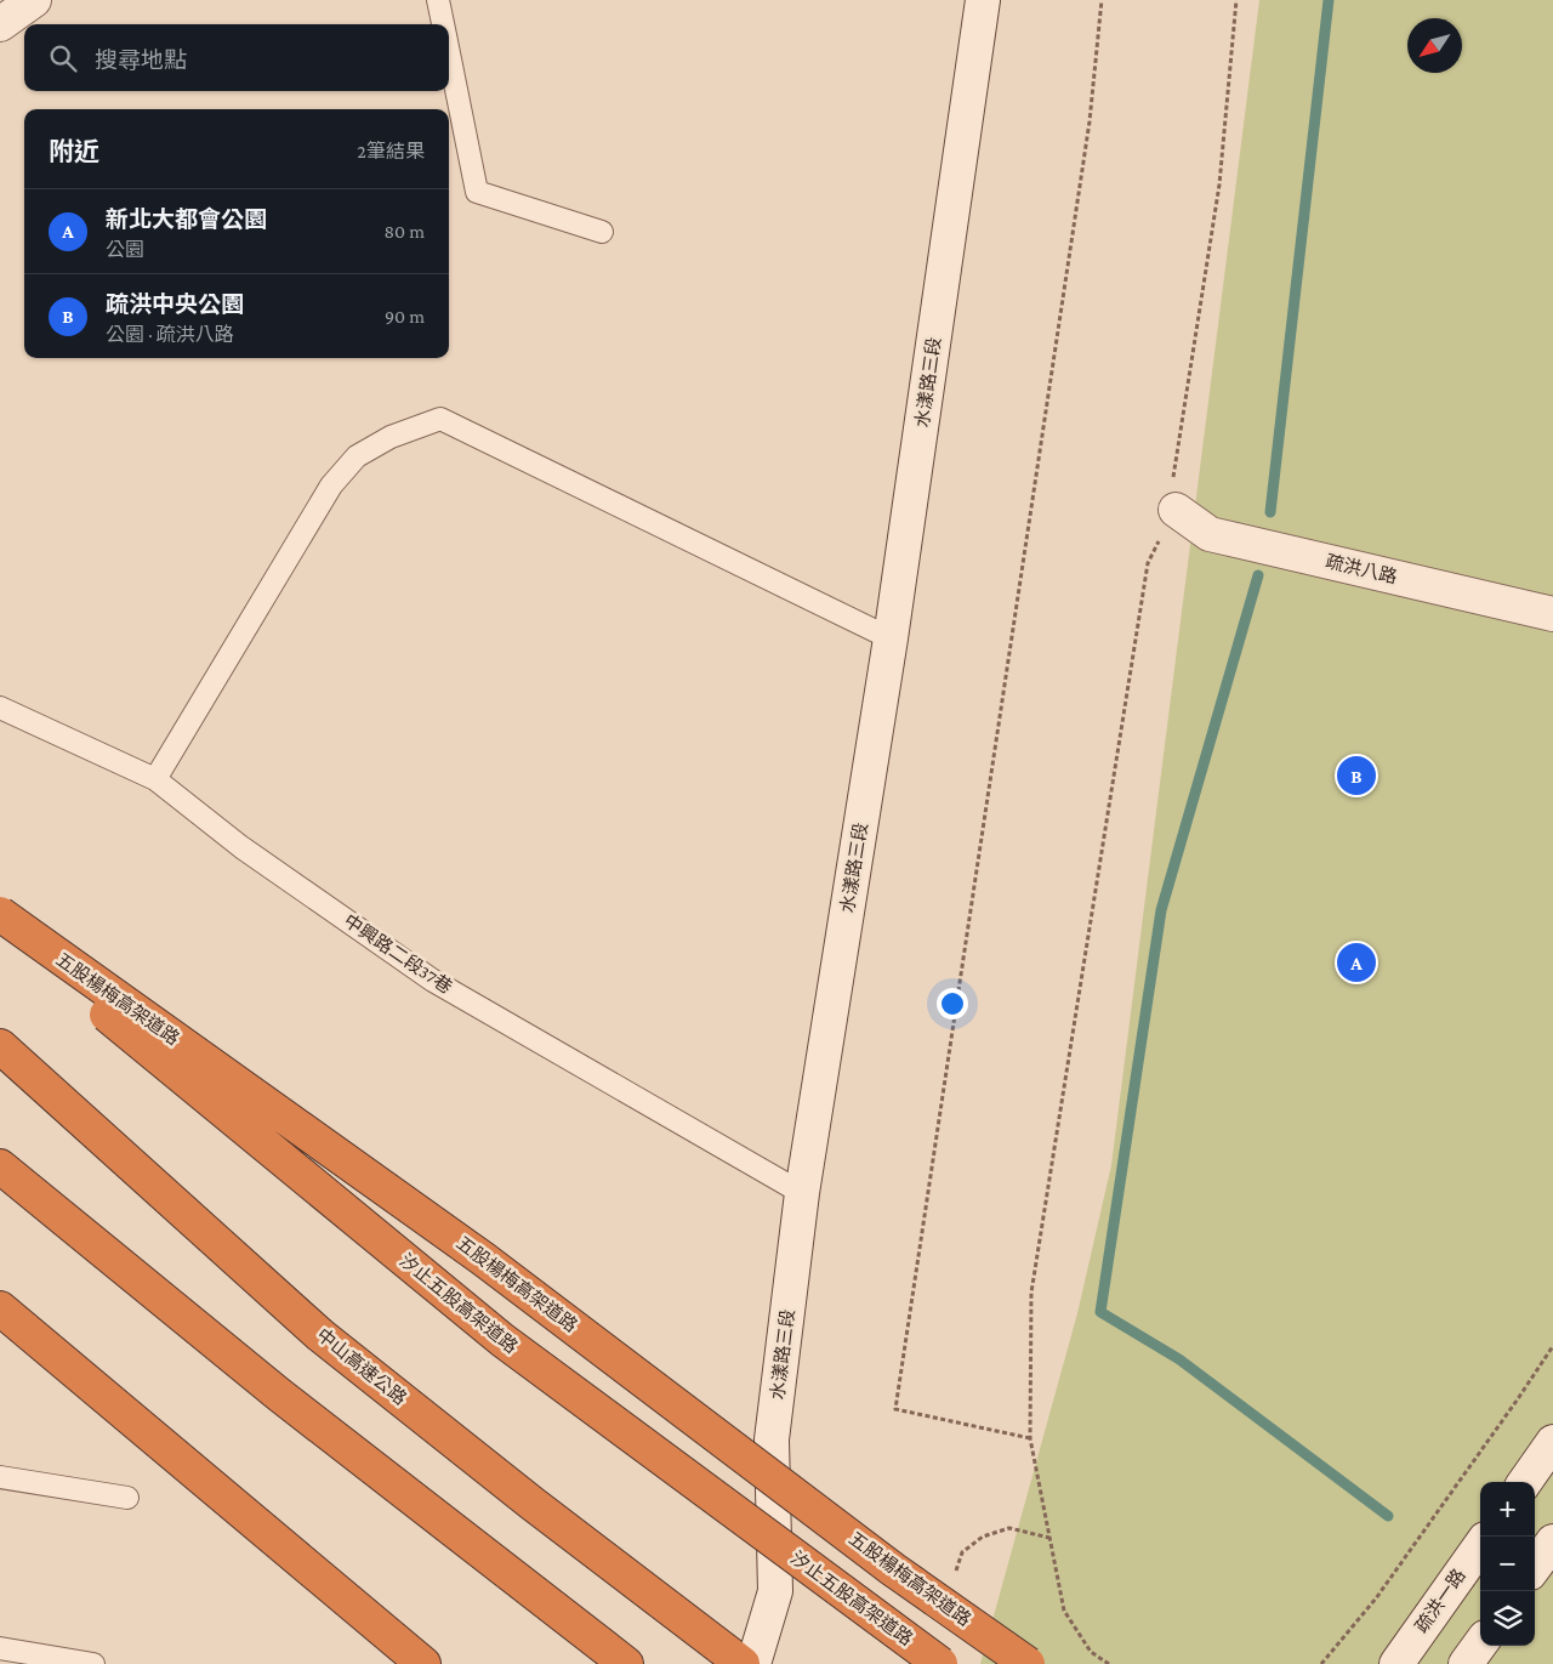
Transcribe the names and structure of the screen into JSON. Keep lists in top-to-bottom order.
{
  "streets": {
    "highway": ["五股楊梅高架道路", "汐止五股高架道路", "中山高速公路"],
    "street": ["水漾路三段", "疏洪八路", "疏洪一路"],
    "lane": ["中興路二段37巷"]
  },
  "crossings": [
    ["水漾路三段", "中興路二段37巷"],
    ["五股楊梅高架道路", "汐止五股高架道路"]
  ],
  "north": "bottom left",
  "page": {
    "search": "搜尋地點",
    "heading": ["附近", "2筆結果"],
    "list": [
      {
        "mark": "A",
        "name": "新北大都會公園",
        "note": "公園",
        "value": "80 m"
      },
      {
        "mark": "B",
        "name": "疏洪中央公園",
        "note": "公園 · 疏洪八路",
        "value": "90 m"
      }
    ],
    "pins": ["B", "A"],
    "map_buttons": ["+", "−"]
  }
}
